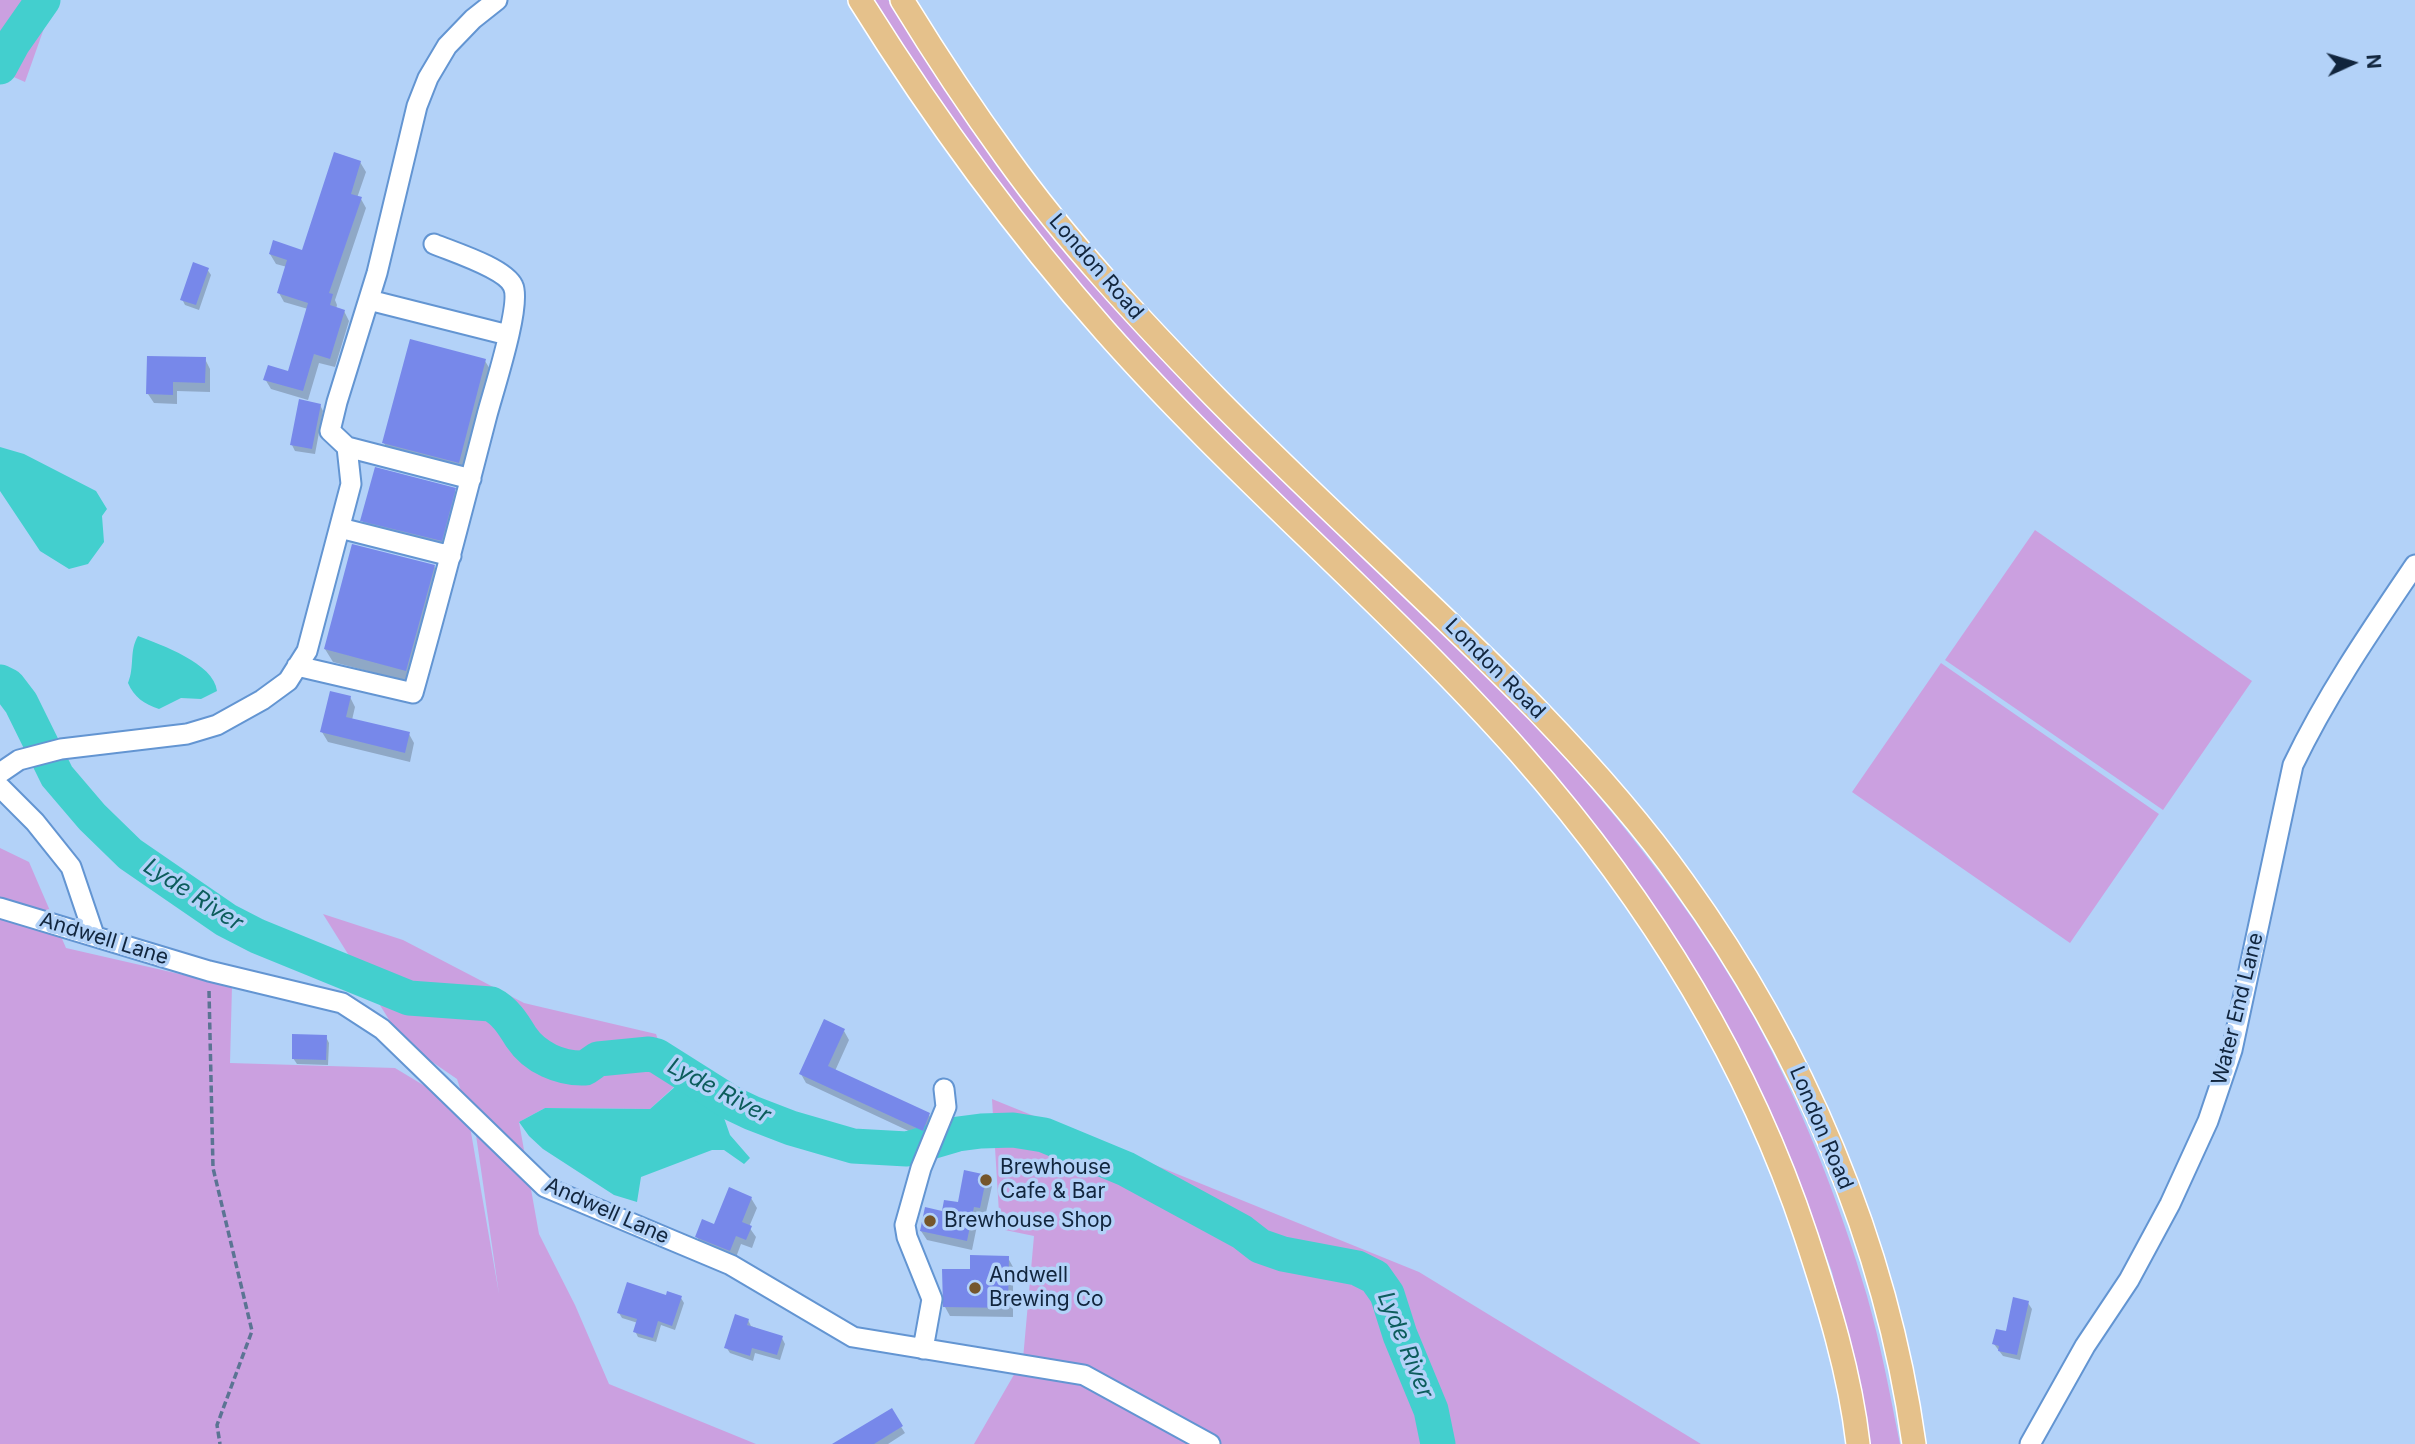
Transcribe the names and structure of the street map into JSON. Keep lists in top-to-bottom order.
{
  "streets": {
    "main road": ["London Road"],
    "street": ["Andwell Lane", "Water End Lane"]
  },
  "water": ["Lyde River"],
  "places": ["Brewhouse Cafe & Bar", "Brewhouse Shop", "Andwell Brewing Co"],
  "north": "right"
}
